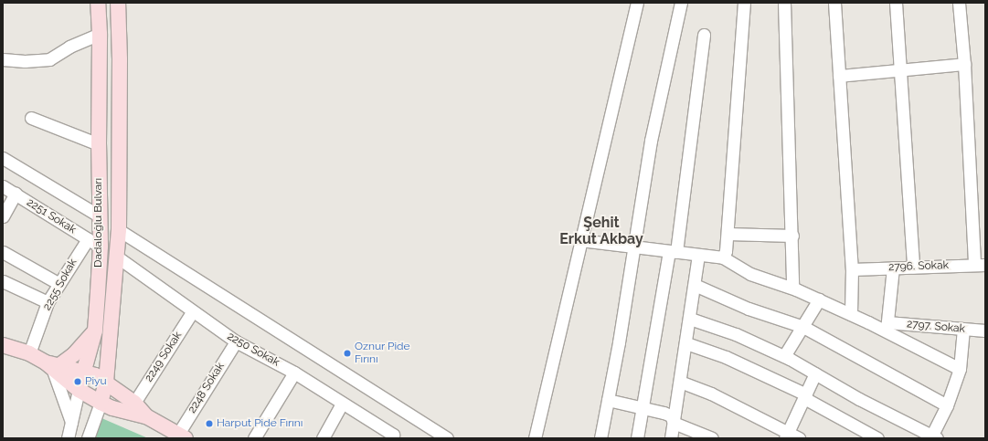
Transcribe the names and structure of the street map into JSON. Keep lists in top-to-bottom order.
{
  "streets": {
    "main road": ["Dadaloğlu Bulvarı"],
    "street": [
      "2251 Sokak",
      "2796. Sokak",
      "2255 Sokak",
      "2797. Sokak",
      "2250 Sokak",
      "2249 Sokak",
      "2248 Sokak"
    ]
  },
  "crossings": [
    ["2251 Sokak", "Dadaloğlu Bulvarı"],
    ["2251 Sokak", "2255 Sokak"],
    ["Dadaloğlu Bulvarı", "2250 Sokak"],
    ["2250 Sokak", "2249 Sokak"],
    ["2250 Sokak", "2248 Sokak"]
  ],
  "districts": ["Şehit Erkut Akbay"],
  "places": ["Oznur Pide Fırını", "Piyu", "Harput Pide Fırını"]
}
